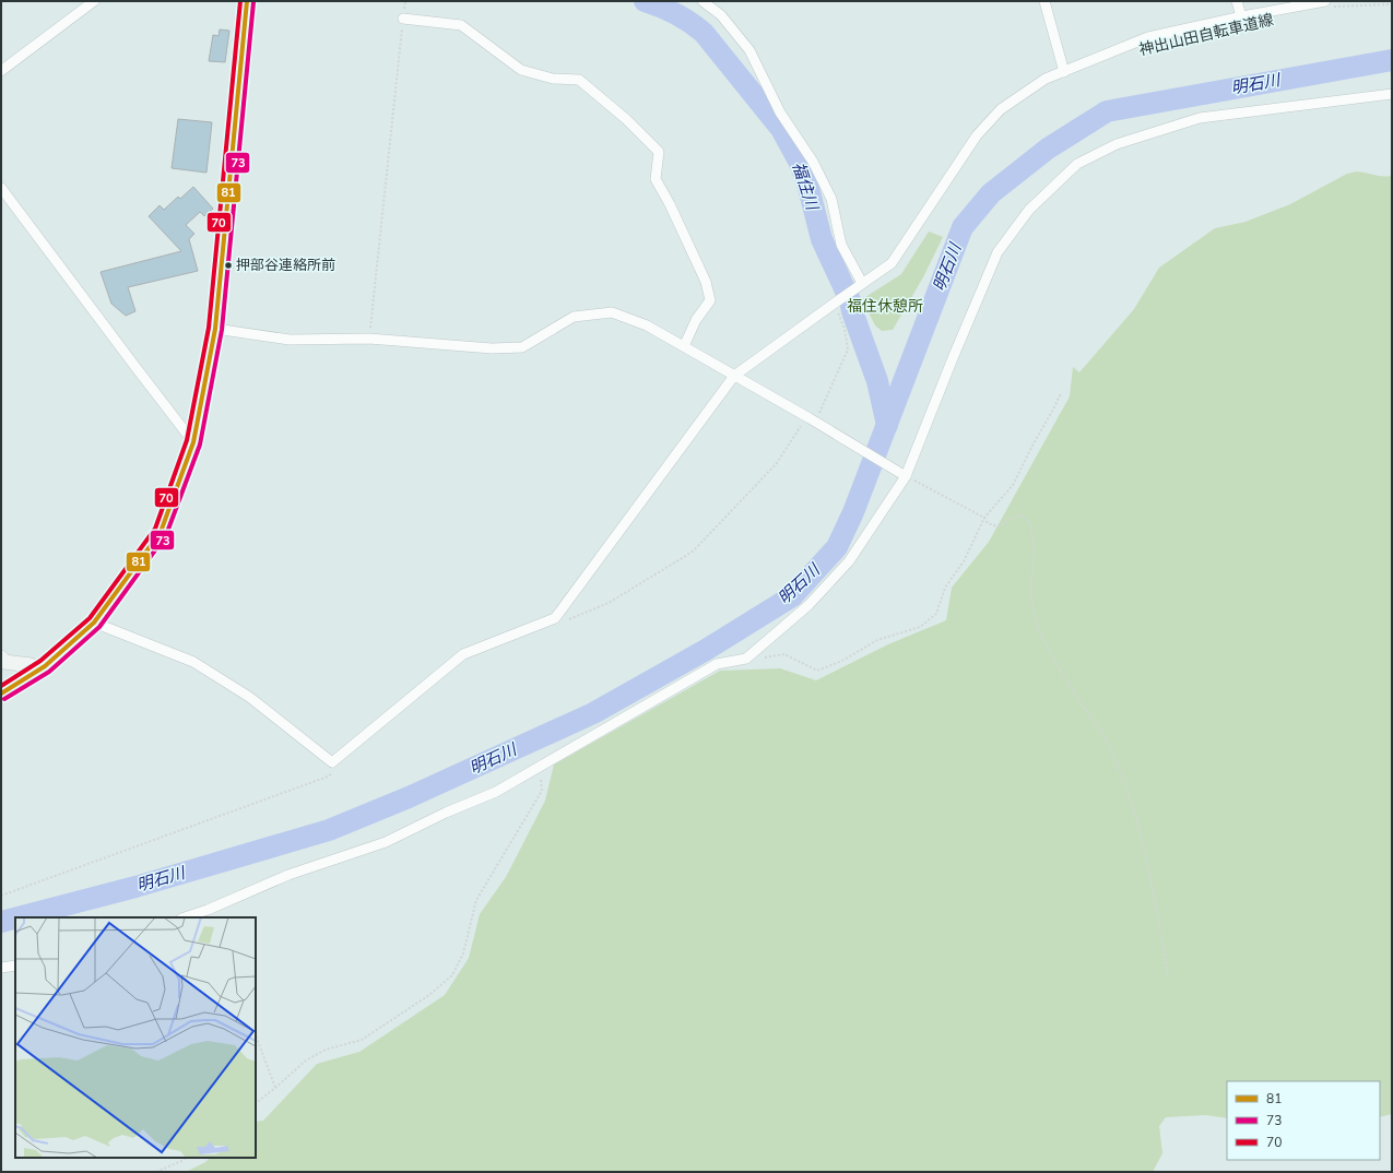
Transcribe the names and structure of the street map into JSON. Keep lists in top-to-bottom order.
{
  "water": ["明石川", "福住川"],
  "parks": ["福住休憩所"],
  "places": ["押部谷連絡所前"],
  "lines": ["transit line 81", "transit line 70", "transit line 73"],
  "legend": ["81", "73", "70"]
}
